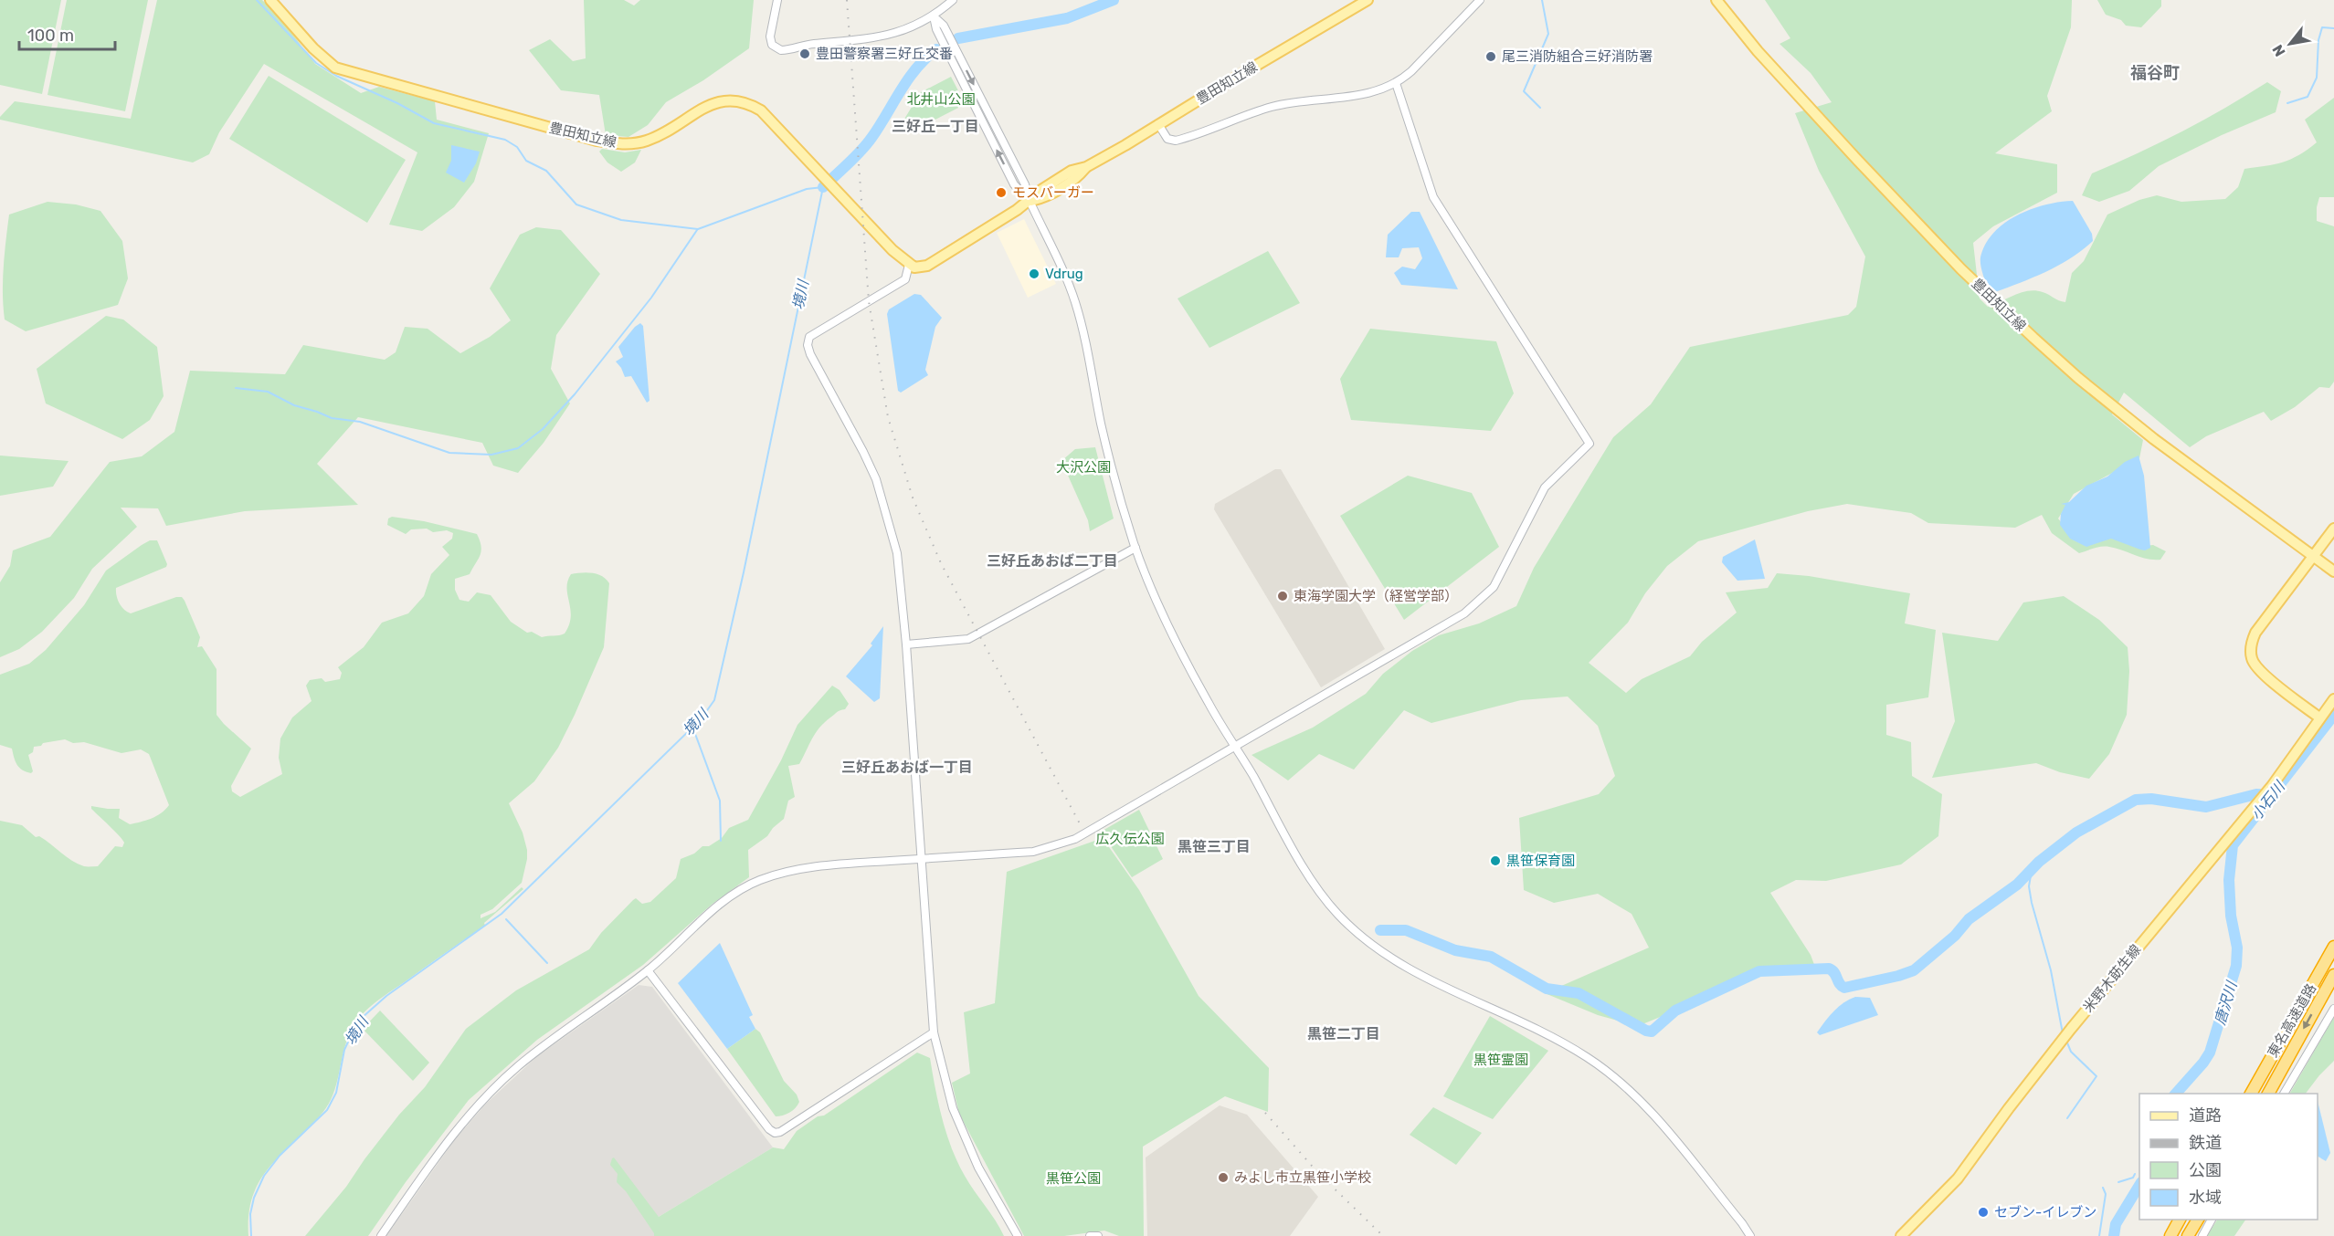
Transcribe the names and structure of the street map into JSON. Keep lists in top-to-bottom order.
{
  "streets": {
    "highway": ["東名高速道路"],
    "main road": ["豊田知立線", "米野木莇生線"]
  },
  "districts": [
    "福谷町",
    "三好丘一丁目",
    "三好丘あおば二丁目",
    "三好丘あおば一丁目",
    "黒笹三丁目",
    "黒笹二丁目"
  ],
  "water": ["境川", "小石川", "唐沢川"],
  "parks": [
    "北井山公園",
    "大沢公園",
    "広久伝公園",
    "黒笹霊園",
    "黒笹公園"
  ],
  "places": [
    "豊田警察署三好丘交番",
    "尾三消防組合三好消防署",
    "モスバーガー",
    "Vdrug",
    "東海学園大学（経営学部）",
    "黒笹保育園",
    "みよし市立黒笹小学校",
    "セブン-イレブン"
  ],
  "legend": [
    "道路",
    "鉄道",
    "公園",
    "水域"
  ],
  "scale_bar": "100 m",
  "north": "bottom left"
}
